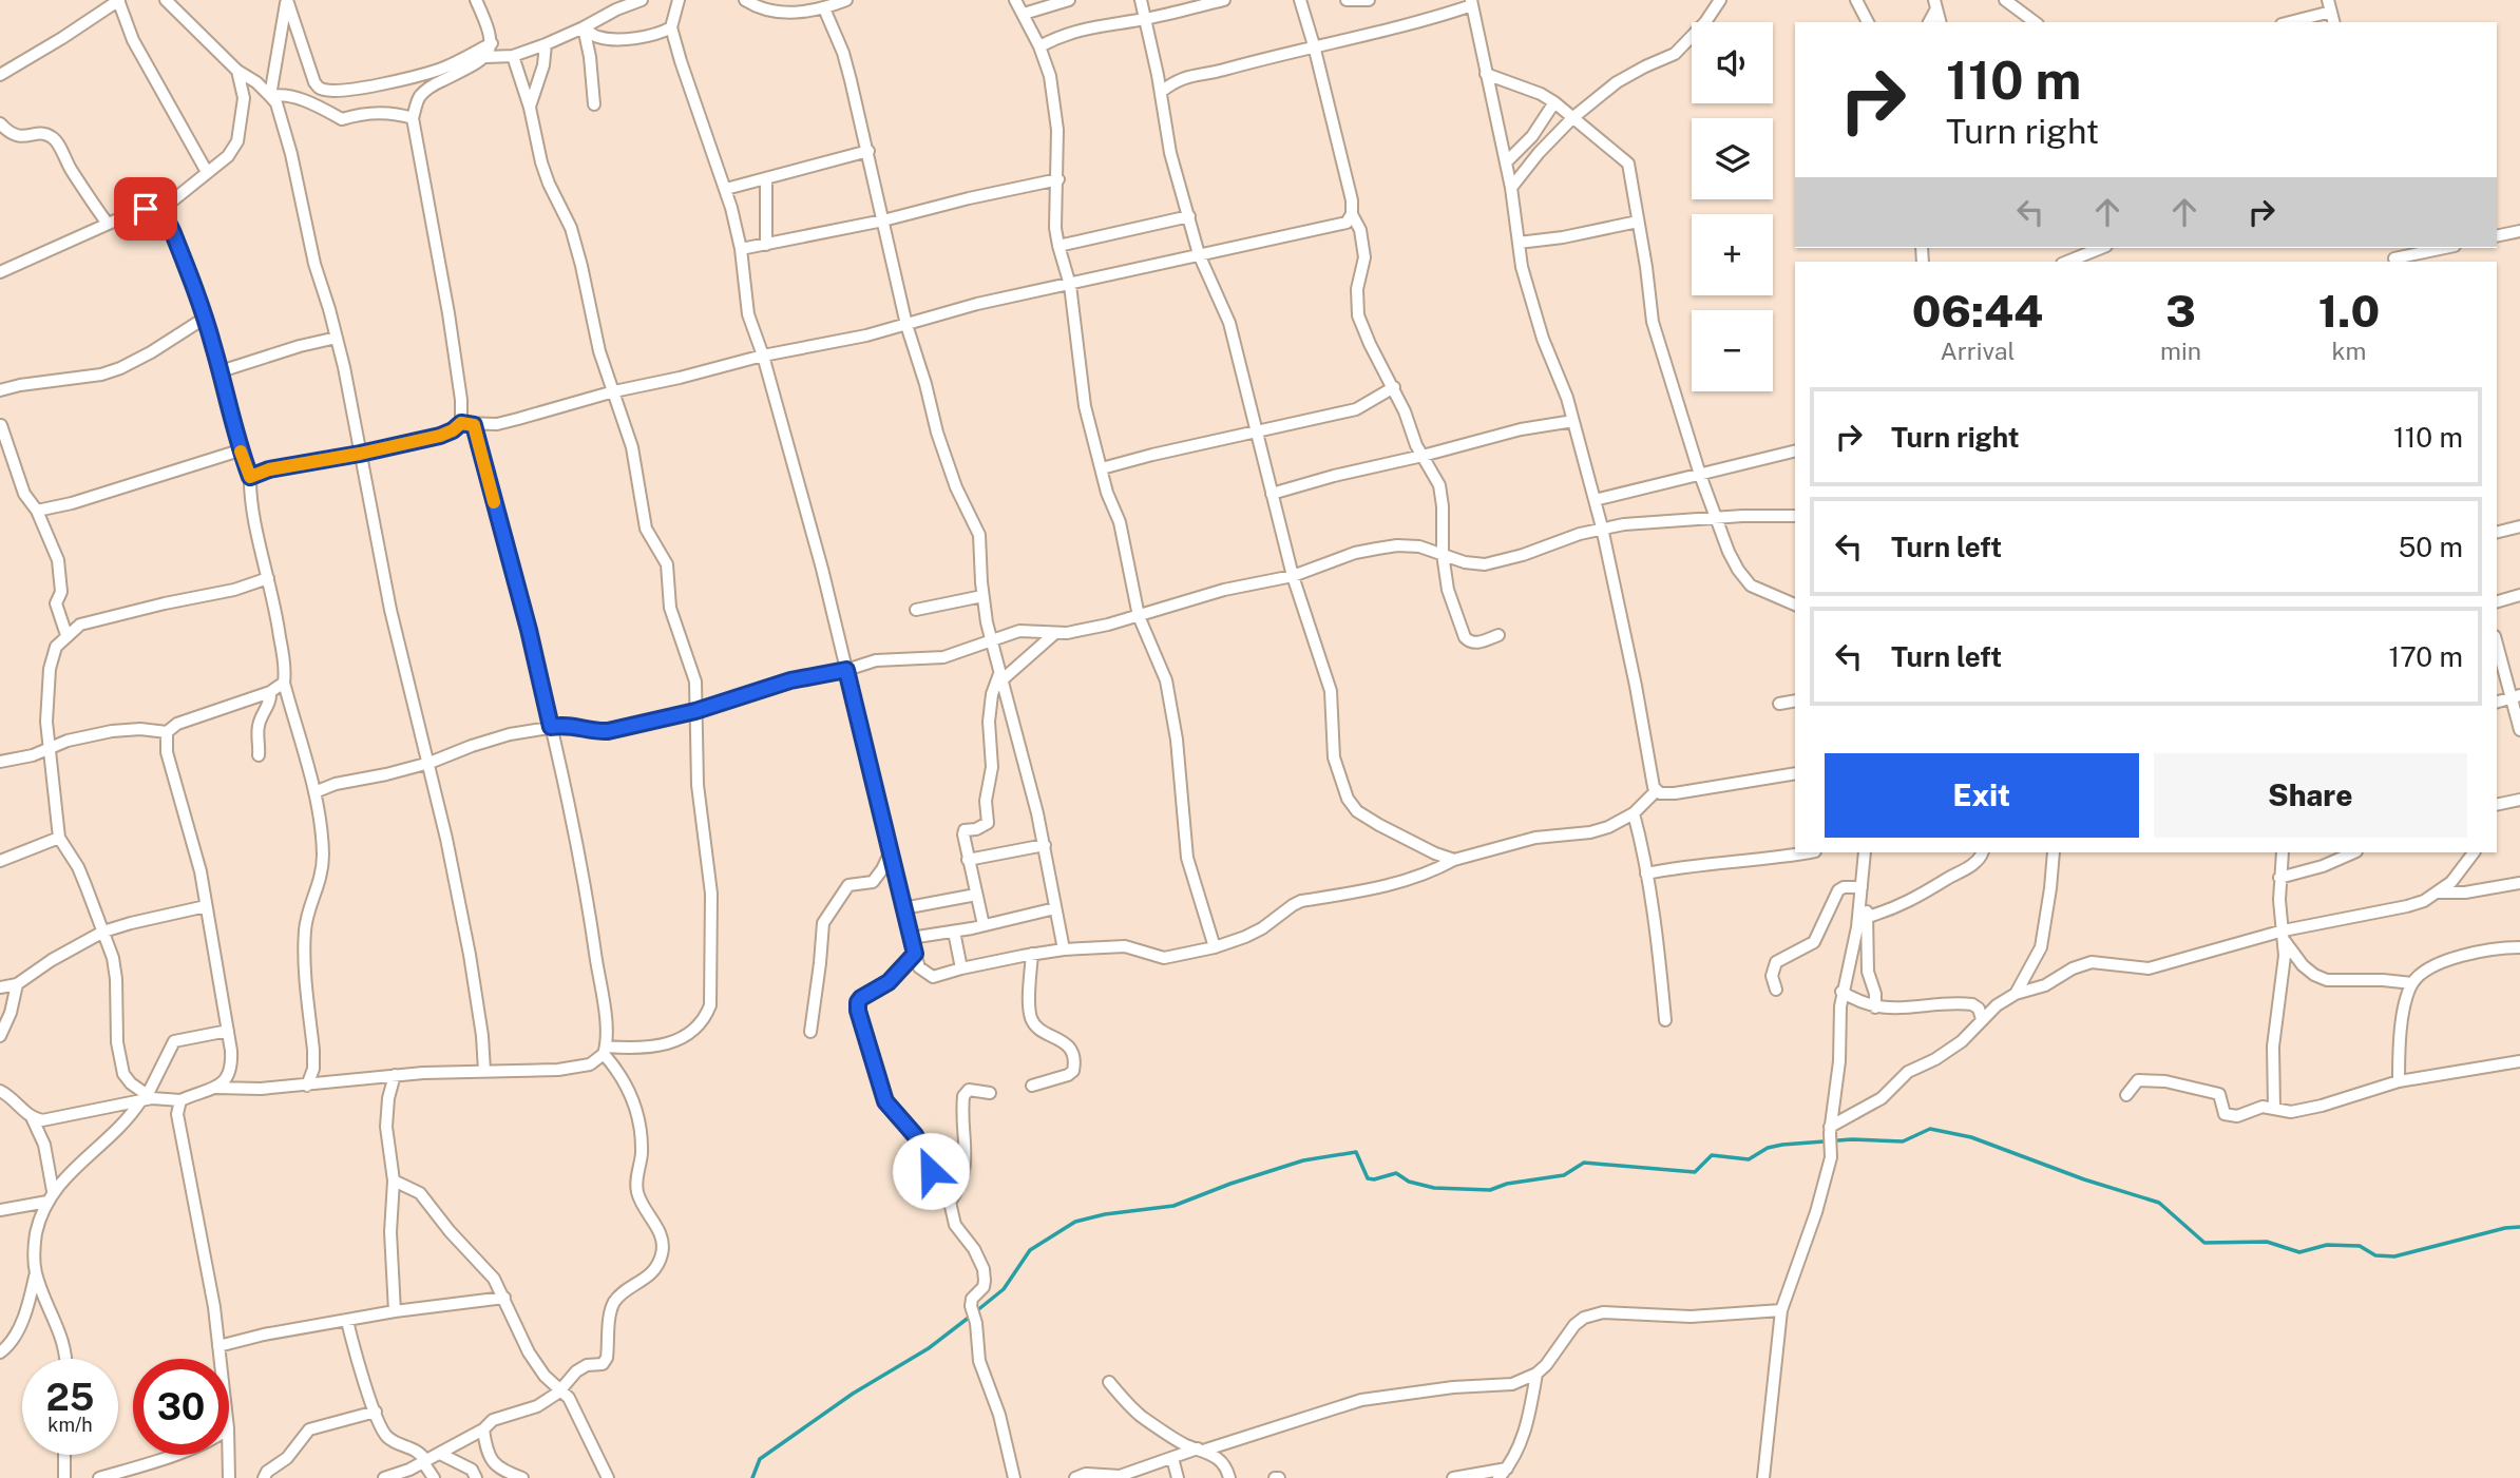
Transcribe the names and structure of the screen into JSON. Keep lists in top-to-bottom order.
{
  "page": {
    "map_buttons": ["+", "−"],
    "turn": ["110 m", "Turn right"],
    "eta": [
      "06:44",
      "Arrival",
      "3",
      "min",
      "1.0",
      "km"
    ],
    "list": [
      {
        "name": "Turn right",
        "value": "110 m"
      },
      {
        "name": "Turn left",
        "value": "50 m"
      },
      {
        "name": "Turn left",
        "value": "170 m"
      }
    ],
    "buttons": ["Exit", "Share"],
    "speed": "25 km/h",
    "limit": "30"
  }
}
